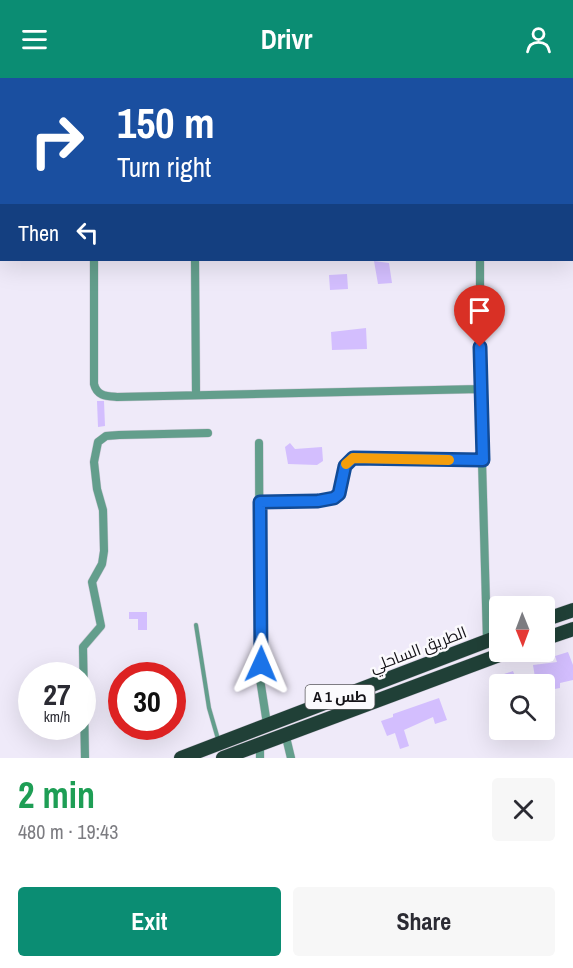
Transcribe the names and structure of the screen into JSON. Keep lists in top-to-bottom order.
{
  "streets": {
    "highway": ["الطريق الساحلي", "A 1 طس"]
  },
  "north": "bottom",
  "page": {
    "header": "Drivr",
    "turn": ["150 m", "Turn right"],
    "then": "Then",
    "speed": "27 km/h",
    "limit": "30",
    "heading": ["2 min", "480 m · 19:43"],
    "buttons": ["Exit", "Share"]
  }
}
